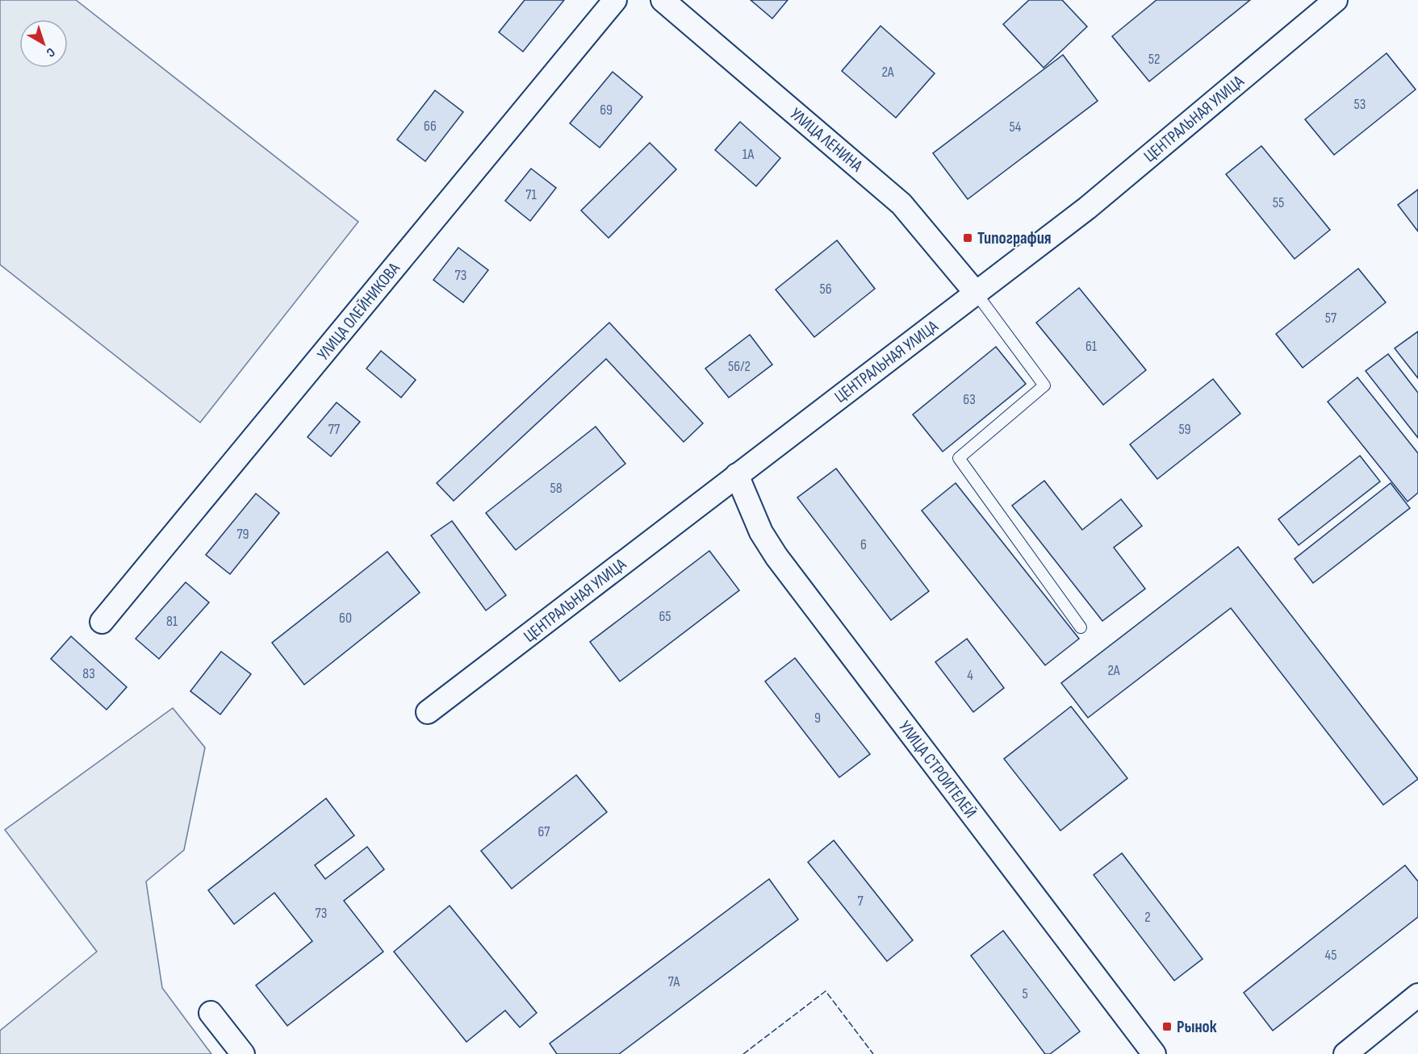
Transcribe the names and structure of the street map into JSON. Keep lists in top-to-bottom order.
{
  "streets": {
    "street": [
      "ЦЕНТРАЛЬНАЯ УЛИЦА",
      "УЛИЦА ЛЕНИНА",
      "УЛИЦА ОЛЕЙНИКОВА",
      "УЛИЦА СТРОИТЕЛЕЙ"
    ]
  },
  "crossings": [
    ["ЦЕНТРАЛЬНАЯ УЛИЦА", "УЛИЦА ЛЕНИНА"],
    ["ЦЕНТРАЛЬНАЯ УЛИЦА", "УЛИЦА СТРОИТЕЛЕЙ"]
  ],
  "places": {
    "transit": ["Типография", "Рынок"]
  },
  "house_numbers": [
    "52",
    "2А",
    "53",
    "69",
    "66",
    "54",
    "1А",
    "71",
    "55",
    "73",
    "56",
    "57",
    "61",
    "56/2",
    "63",
    "77",
    "59",
    "58",
    "79",
    "6",
    "65",
    "60",
    "81",
    "2А",
    "83",
    "4",
    "9",
    "67",
    "7",
    "73",
    "2",
    "45",
    "7А",
    "5"
  ],
  "north": "bottom right"
}
